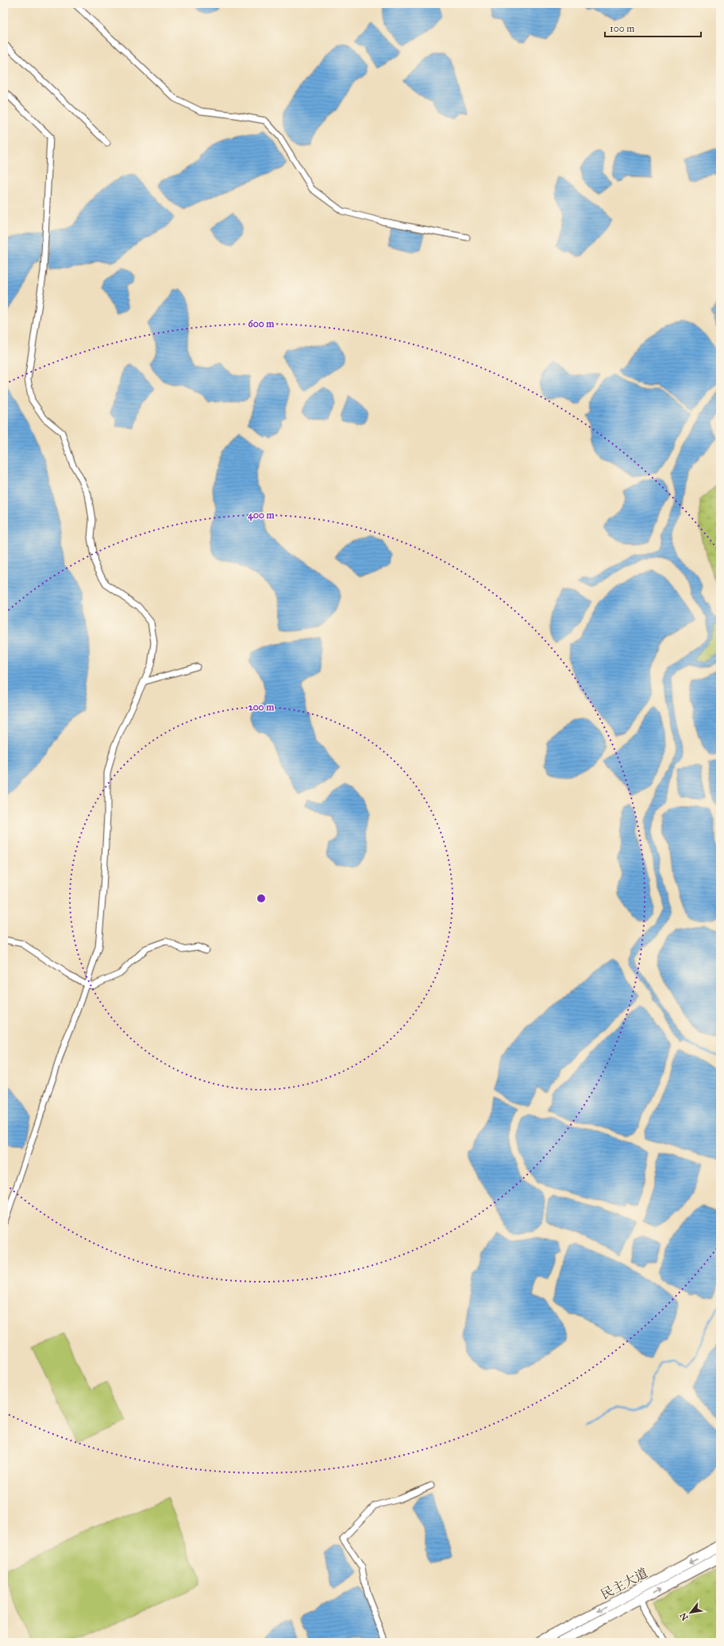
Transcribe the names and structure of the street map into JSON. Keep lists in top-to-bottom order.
{
  "streets": {
    "main road": ["民主大道"]
  },
  "scale_bar": "100 m",
  "north": "bottom left",
  "rings": ["600 m", "400 m", "200 m"]
}
